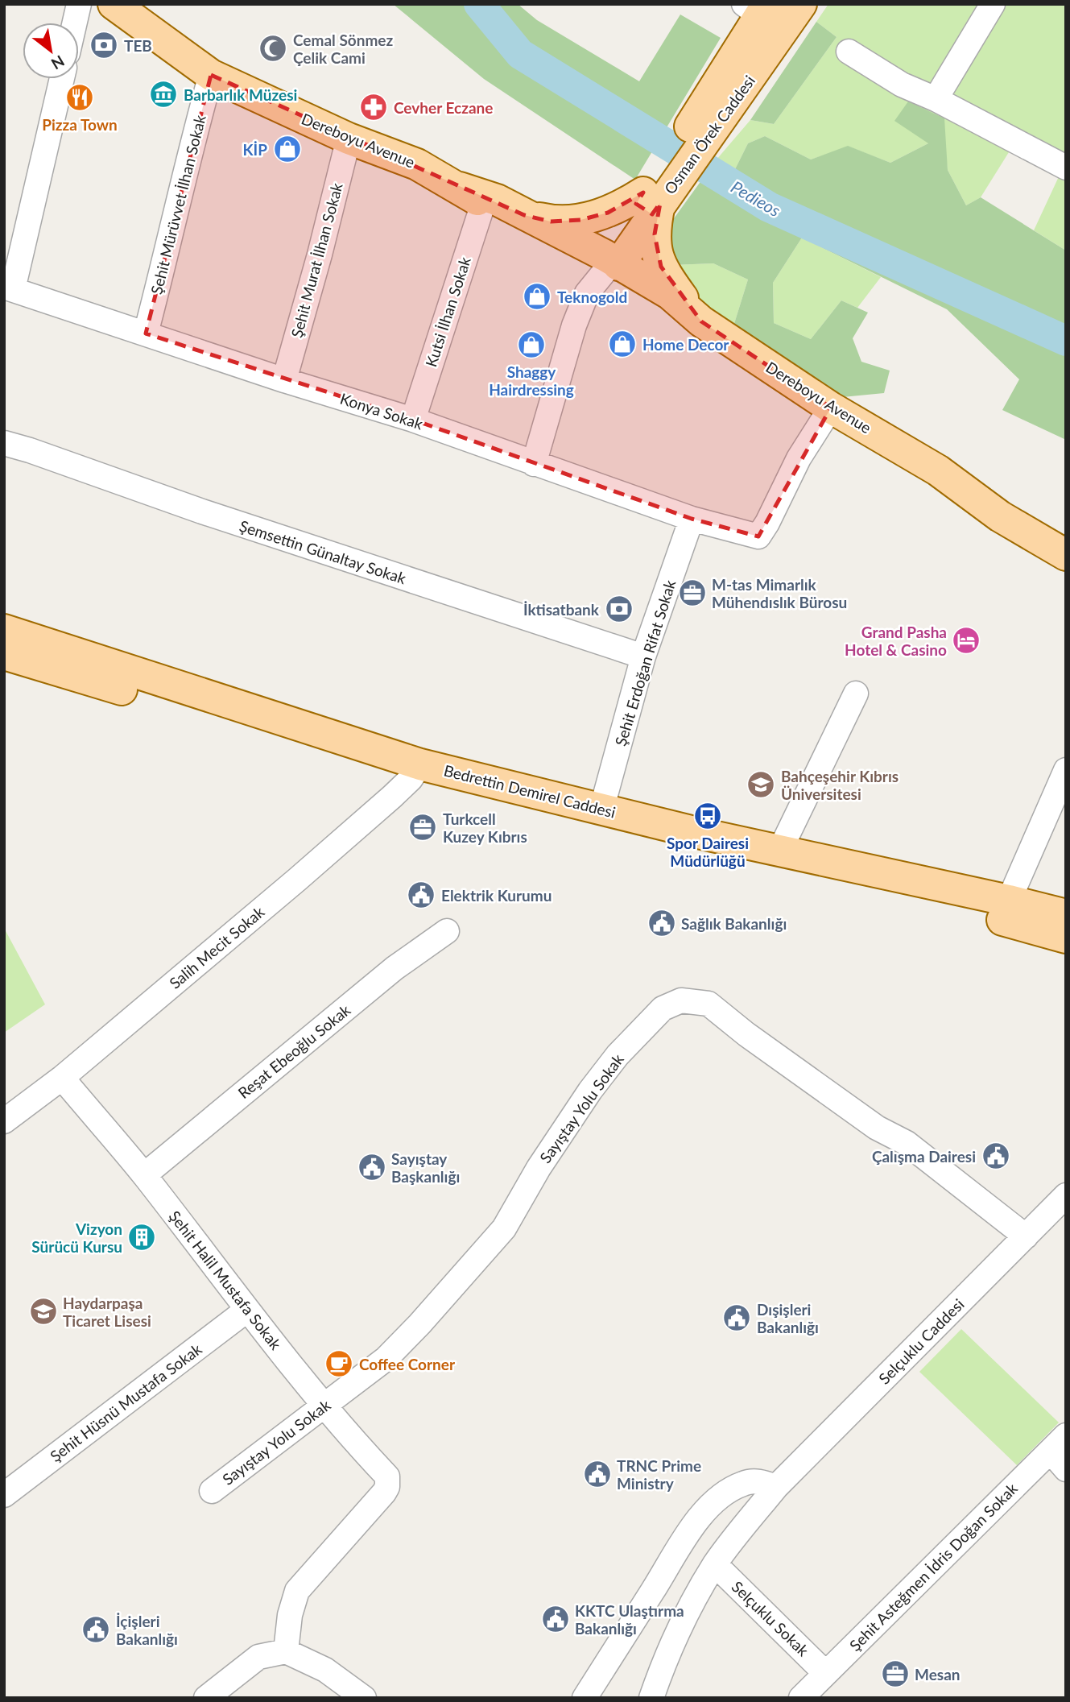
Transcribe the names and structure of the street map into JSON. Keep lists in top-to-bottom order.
{
  "streets": {
    "main road": ["Osman Örek Caddesi", "Dereboyu Avenue", "Bedrettin Demirel Caddesi"],
    "street": [
      "Şehit Mürüvvet İlhan Sokak",
      "Şehit Murat İlhan Sokak",
      "Kutsi İlhan Sokak",
      "Konya Sokak",
      "Şemsettin Günaltay Sokak",
      "Şehit Erdoğan Rifat Sokak",
      "Salih Mecit Sokak",
      "Reşat Ebeoğlu Sokak",
      "Sayıştay Yolu Sokak",
      "Şehit Halil Mustafa Sokak",
      "Selçuklu Caddesi",
      "Şehit Hüsnü Mustafa Sokak",
      "Şehit Asteğmen İdris Doğan Sokak",
      "Selçuklu Sokak"
    ]
  },
  "crossings": [
    ["Osman Örek Caddesi", "Dereboyu Avenue"],
    ["Dereboyu Avenue", "Şehit Mürüvvet İlhan Sokak"],
    ["Dereboyu Avenue", "Şehit Murat İlhan Sokak"],
    ["Dereboyu Avenue", "Kutsi İlhan Sokak"],
    ["Dereboyu Avenue", "Konya Sokak"],
    ["Şehit Mürüvvet İlhan Sokak", "Konya Sokak"],
    ["Şehit Murat İlhan Sokak", "Konya Sokak"],
    ["Kutsi İlhan Sokak", "Konya Sokak"],
    ["Konya Sokak", "Şehit Erdoğan Rifat Sokak"],
    ["Şemsettin Günaltay Sokak", "Şehit Erdoğan Rifat Sokak"],
    ["Şehit Erdoğan Rifat Sokak", "Bedrettin Demirel Caddesi"],
    ["Bedrettin Demirel Caddesi", "Salih Mecit Sokak"],
    ["Salih Mecit Sokak", "Şehit Halil Mustafa Sokak"],
    ["Reşat Ebeoğlu Sokak", "Şehit Halil Mustafa Sokak"],
    ["Sayıştay Yolu Sokak", "Şehit Halil Mustafa Sokak"],
    ["Sayıştay Yolu Sokak", "Selçuklu Caddesi"],
    ["Şehit Halil Mustafa Sokak", "Şehit Hüsnü Mustafa Sokak"],
    ["Selçuklu Caddesi", "Selçuklu Sokak"],
    ["Şehit Asteğmen İdris Doğan Sokak", "Selçuklu Sokak"]
  ],
  "water": ["Pedieos"],
  "places": {
    "bank": ["TEB", "İktisatbank"],
    "mosque": ["Cemal Sönmez Çelik Cami"],
    "museum": ["Barbarlık Müzesi"],
    "restaurant": ["Pizza Town"],
    "pharmacy": ["Cevher Eczane"],
    "shop": [
      "KİP",
      "Teknogold",
      "Home Decor",
      "Shaggy Hairdressing"
    ],
    "office": ["M-tas Mimarlık Mühendıslık Bürosu", "Turkcell Kuzey Kıbrıs", "Mesan"],
    "hotel": ["Grand Pasha Hotel & Casino"],
    "school or university": ["Bahçeşehir Kıbrıs Üniversitesi", "Haydarpaşa Ticaret Lisesi"],
    "bus stop": ["Spor Dairesi Müdürlüğü"],
    "public building": [
      "Elektrik Kurumu",
      "Sağlık Bakanlığı",
      "Çalışma Dairesi",
      "Sayıştay Başkanlığı",
      "Dışişleri Bakanlığı",
      "TRNC Prime Ministry",
      "KKTC Ulaştırma Bakanlığı",
      "İçişleri Bakanlığı"
    ],
    "building": ["Vizyon Sürücü Kursu"],
    "cafe": ["Coffee Corner"]
  },
  "north": "bottom right"
}
